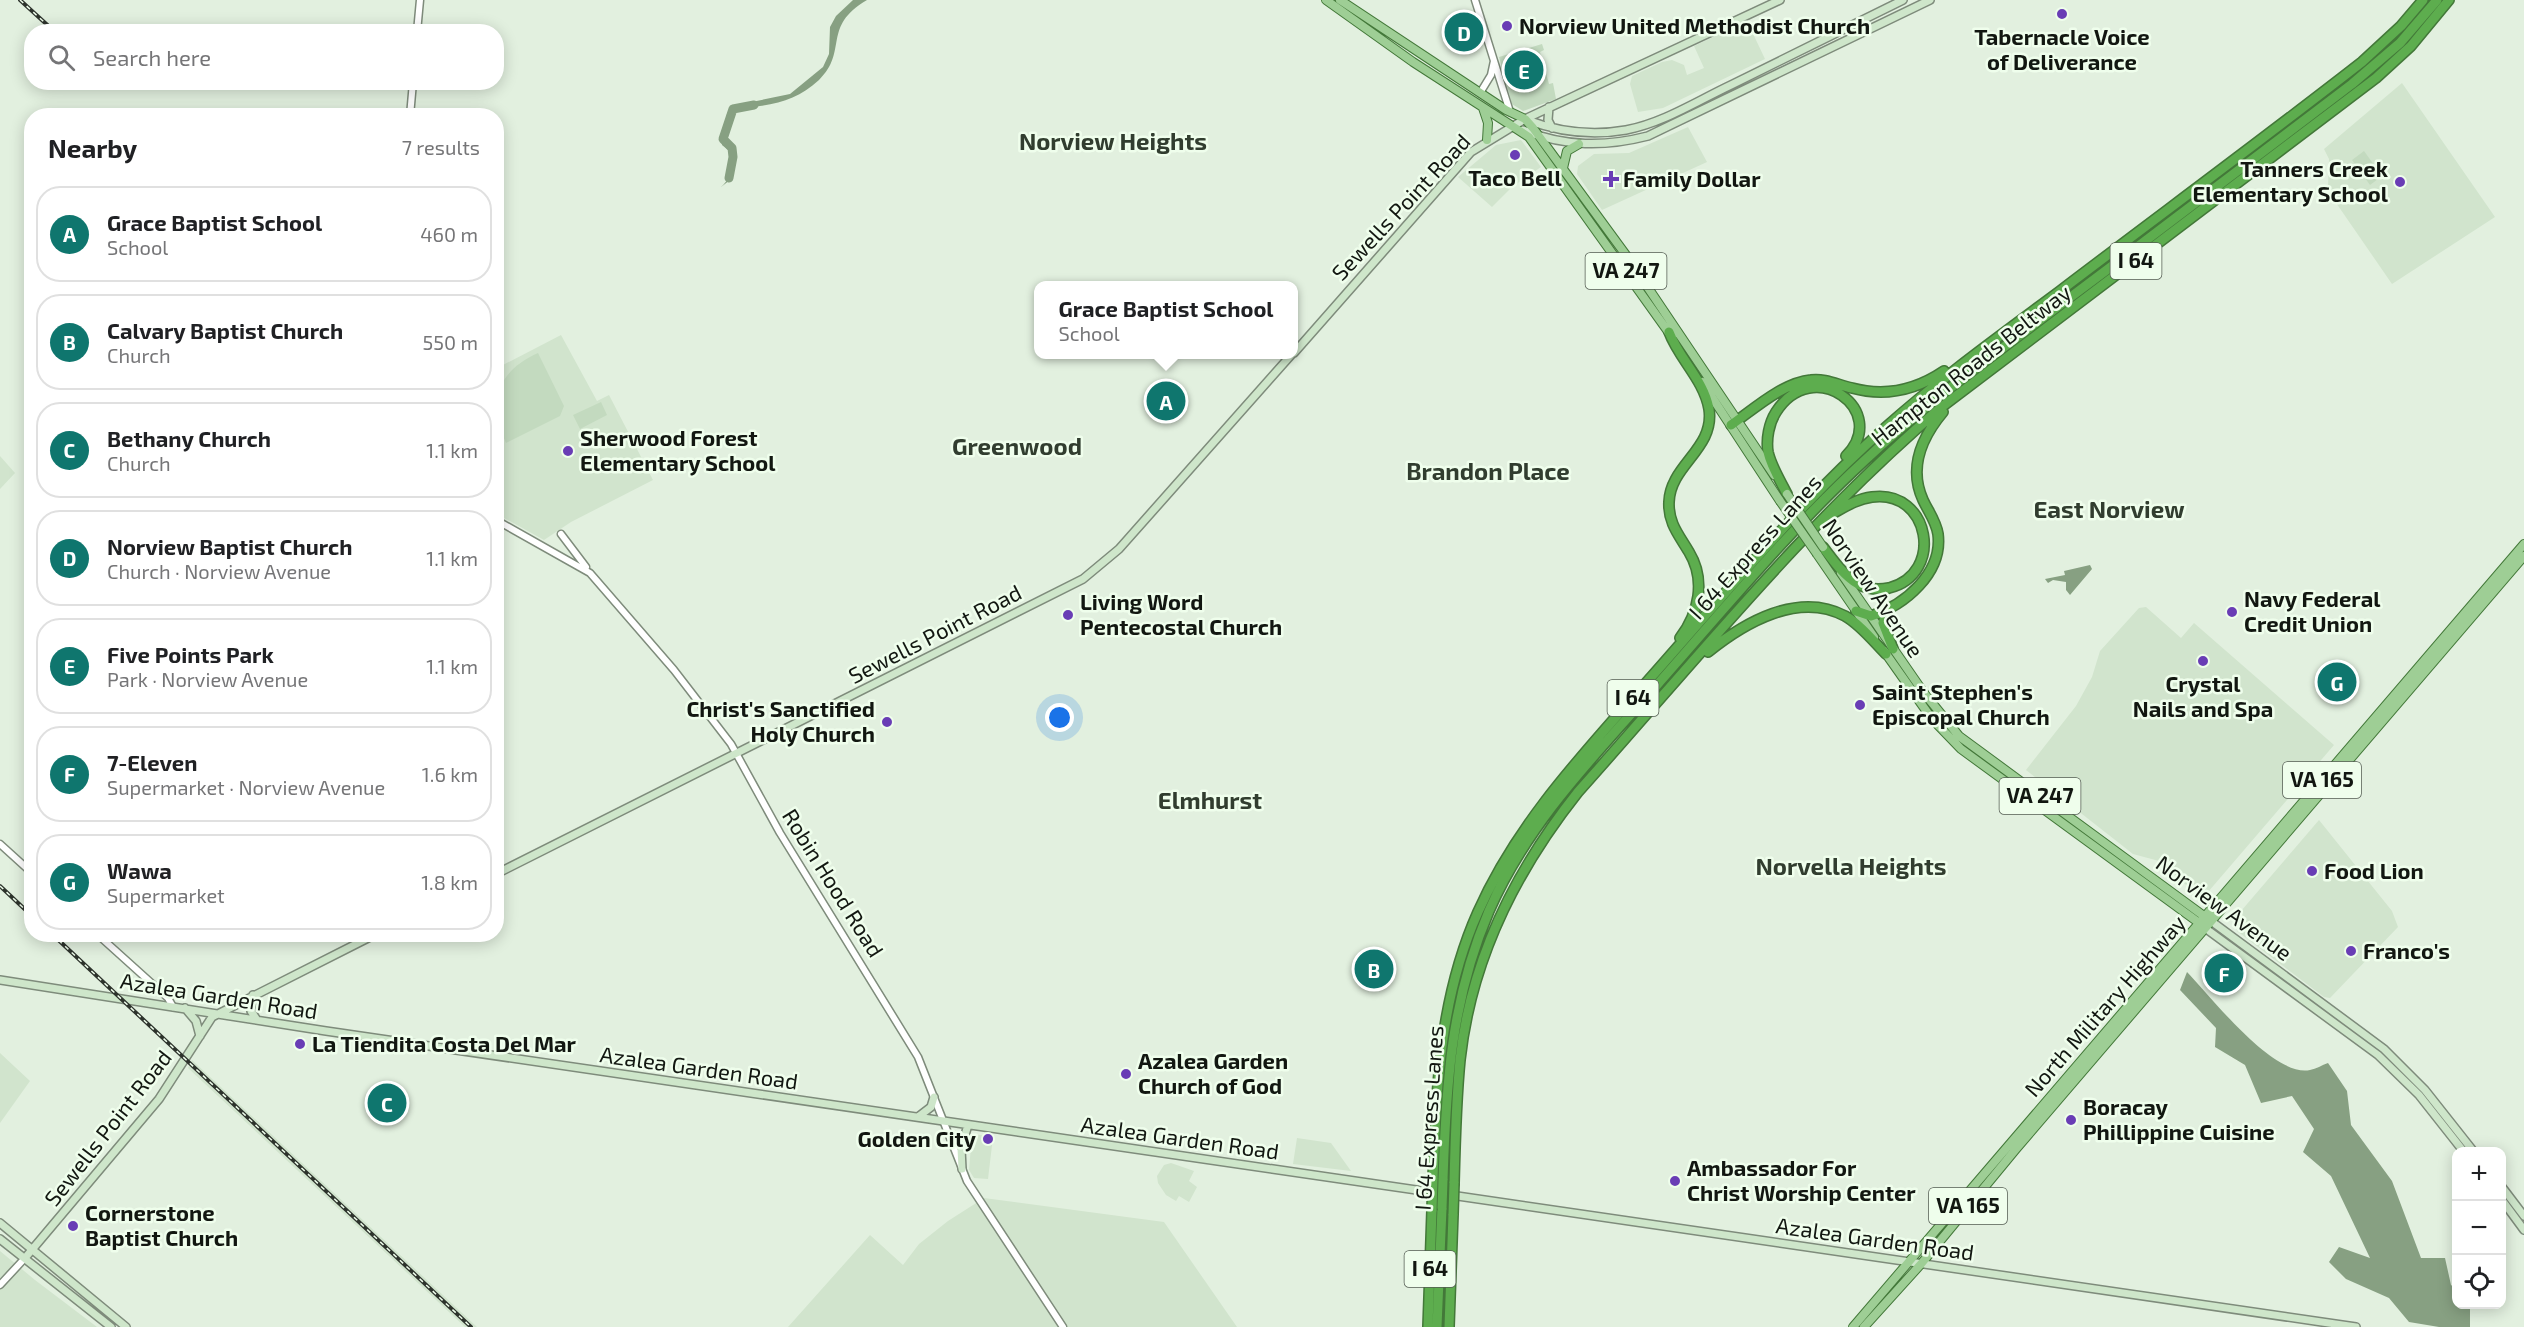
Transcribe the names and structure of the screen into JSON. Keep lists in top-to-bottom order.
{
  "streets": {
    "highway": ["I 64", "Hampton Roads Beltway", "I 64 Express Lanes"],
    "main road": [
      "Sewells Point Road",
      "VA 247",
      "Norview Avenue",
      "VA 165",
      "Azalea Garden Road",
      "North Military Highway"
    ],
    "street": ["Robin Hood Road"]
  },
  "crossings": [
    ["Sewells Point Road", "VA 247"],
    ["Sewells Point Road", "Norview Avenue"],
    ["Sewells Point Road", "Robin Hood Road"],
    ["Sewells Point Road", "Azalea Garden Road"],
    ["VA 247", "Norview Avenue"],
    ["Hampton Roads Beltway", "I 64 Express Lanes"],
    ["Norview Avenue", "North Military Highway"],
    ["Robin Hood Road", "Azalea Garden Road"],
    ["Azalea Garden Road", "North Military Highway"]
  ],
  "districts": [
    "Norview Heights",
    "Greenwood",
    "Brandon Place",
    "East Norview",
    "Elmhurst",
    "Norvella Heights"
  ],
  "places": {
    "other": [
      "Tabernacle Voice of Deliverance",
      "Norview United Methodist Church",
      "Taco Bell",
      "Tanners Creek Elementary School",
      "Sherwood Forest Elementary School",
      "Navy Federal Credit Union",
      "Living Word Pentecostal Church",
      "Crystal Nails and Spa",
      "Saint Stephen's Episcopal Church",
      "Christ's Sanctified Holy Church",
      "Food Lion",
      "Franco's",
      "La Tiendita Costa Del Mar",
      "Azalea Garden Church of God",
      "Boracay Phillippine Cuisine",
      "Golden City",
      "Ambassador For Christ Worship Center",
      "Cornerstone Baptist Church"
    ],
    "health": ["Family Dollar"]
  },
  "page": {
    "pins": [
      "D",
      "E",
      "A",
      "G",
      "B",
      "F",
      "C"
    ],
    "search": "Search here",
    "heading": ["Nearby", "7 results"],
    "list": [
      {
        "mark": "A",
        "name": "Grace Baptist School",
        "note": "School",
        "value": "460 m"
      },
      {
        "mark": "B",
        "name": "Calvary Baptist Church",
        "note": "Church",
        "value": "550 m"
      },
      {
        "mark": "C",
        "name": "Bethany Church",
        "note": "Church",
        "value": "1.1 km"
      },
      {
        "mark": "D",
        "name": "Norview Baptist Church",
        "note": "Church · Norview Avenue",
        "value": "1.1 km"
      },
      {
        "mark": "E",
        "name": "Five Points Park",
        "note": "Park · Norview Avenue",
        "value": "1.1 km"
      },
      {
        "mark": "F",
        "name": "7-Eleven",
        "note": "Supermarket · Norview Avenue",
        "value": "1.6 km"
      },
      {
        "mark": "G",
        "name": "Wawa",
        "note": "Supermarket",
        "value": "1.8 km"
      }
    ],
    "popup": ["Grace Baptist School", "School"],
    "map_buttons": ["+", "−"]
  }
}
